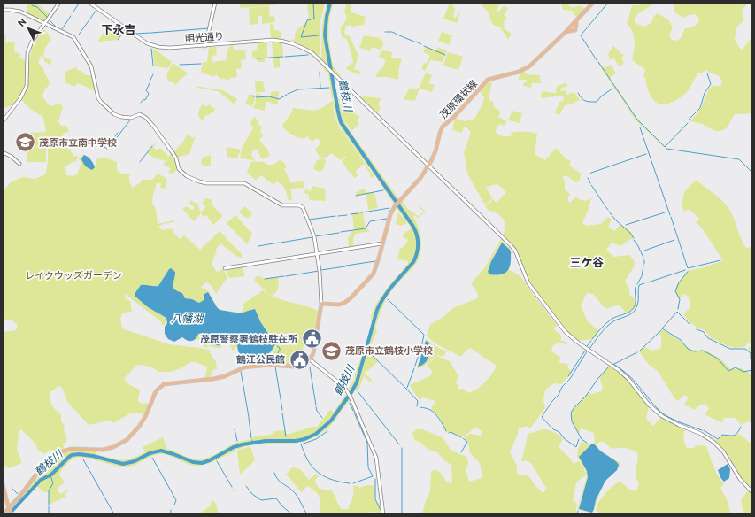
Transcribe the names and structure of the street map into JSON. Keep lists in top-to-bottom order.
{
  "streets": {
    "main road": ["茂原環状線"],
    "street": ["明光通り"]
  },
  "crossings": [
    ["明光通り", "茂原環状線"]
  ],
  "districts": ["下永吉", "三ケ谷"],
  "water": ["鶴枝川", "八幡湖"],
  "parks": ["レイクウッズガーデン"],
  "places": {
    "school or university": ["茂原市立南中学校", "茂原市立鶴枝小学校"],
    "public building": ["茂原警察署鶴枝駐在所", "鶴江公民館"]
  },
  "north": "top left"
}
